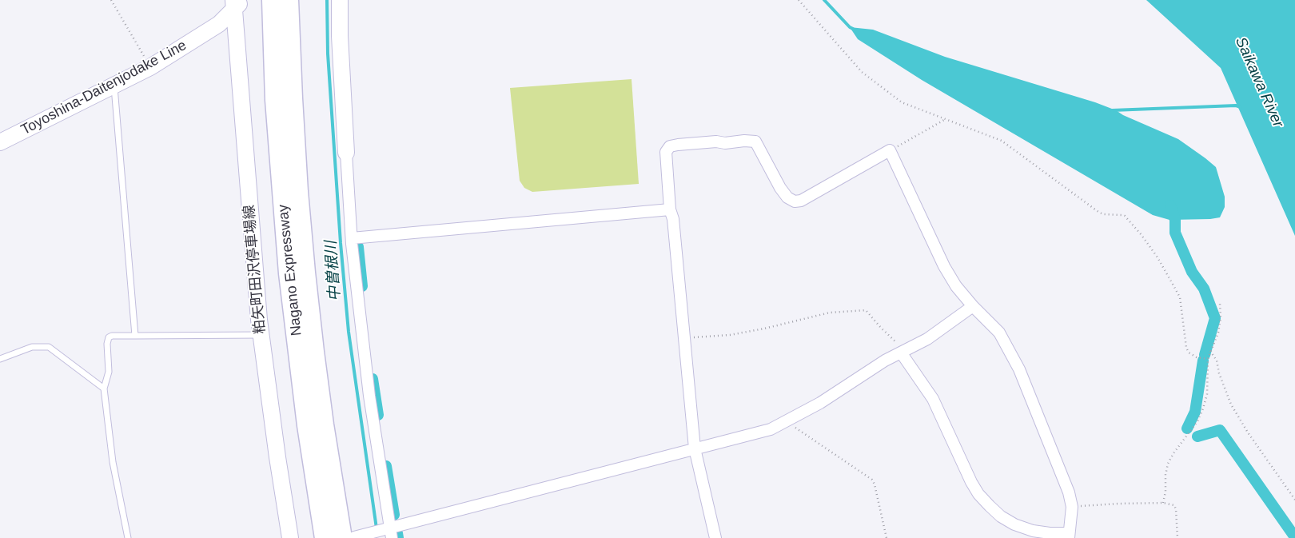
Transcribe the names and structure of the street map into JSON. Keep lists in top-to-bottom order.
{
  "streets": {
    "highway": ["Nagano Expressway"],
    "main road": ["Toyoshina-Daitenjodake Line", "粕矢町田沢停車場線"]
  },
  "crossings": [
    ["Toyoshina-Daitenjodake Line", "粕矢町田沢停車場線"]
  ],
  "water": ["Saikawa River", "中曽根川"]
}
